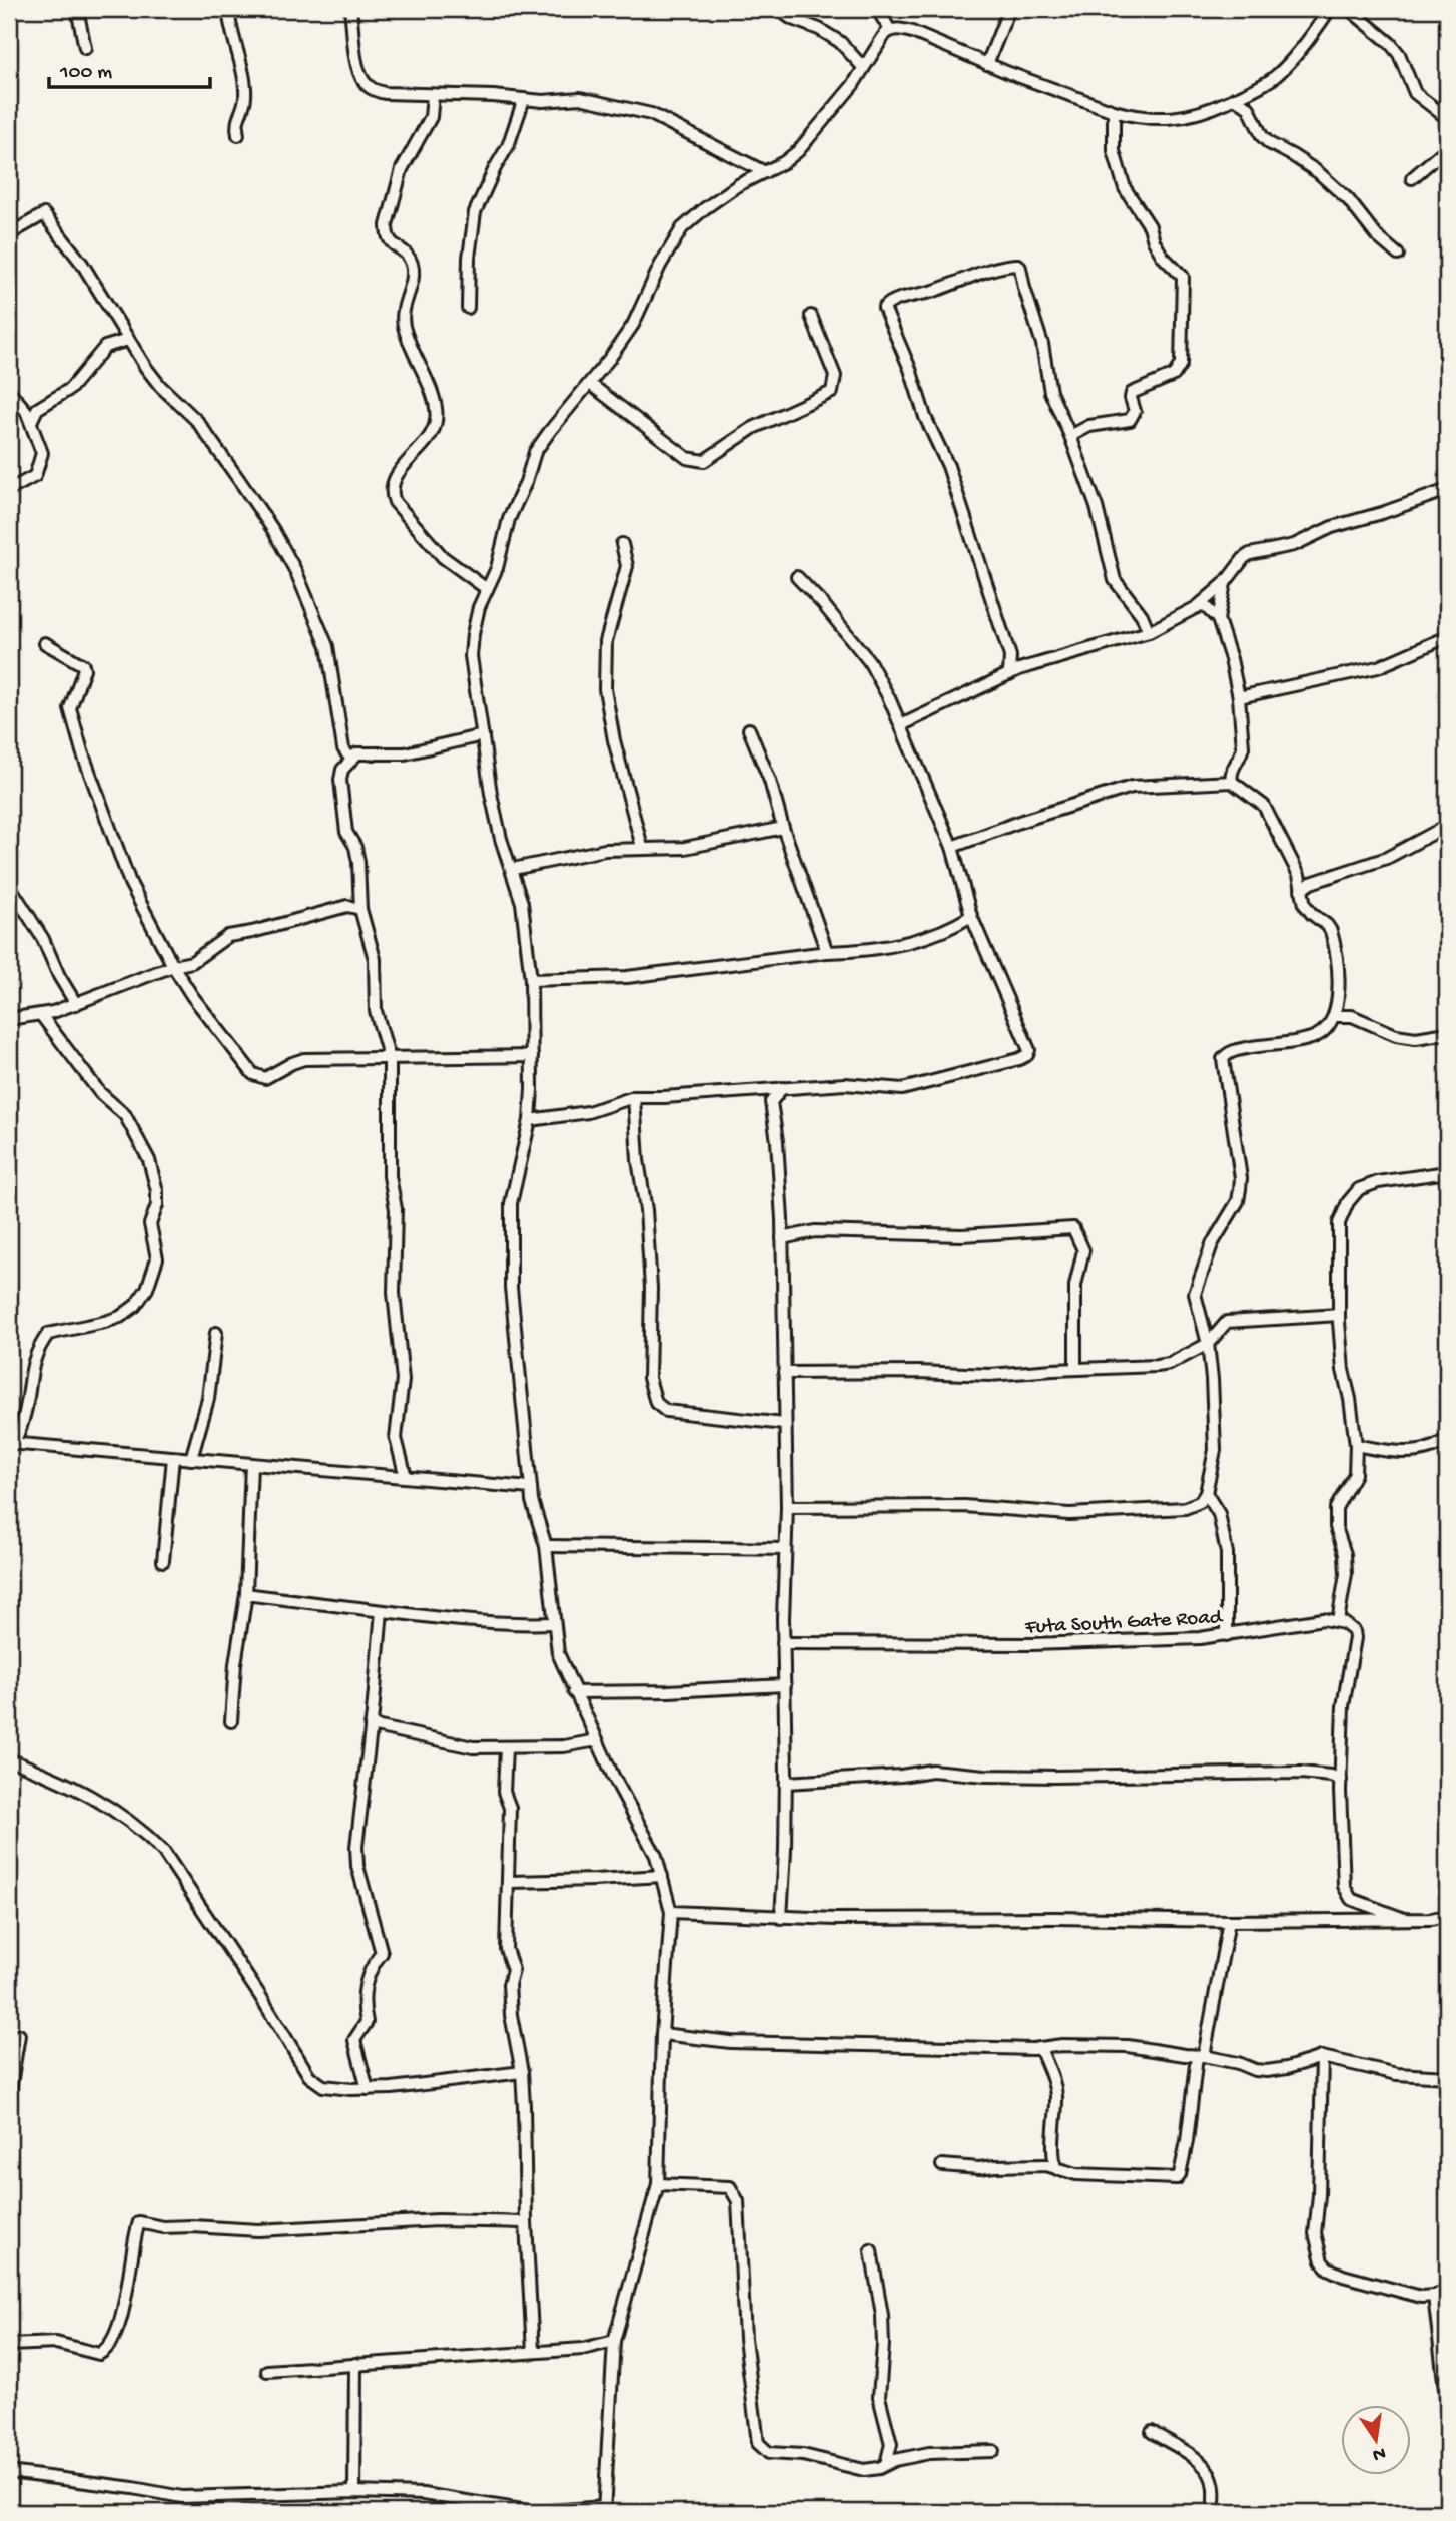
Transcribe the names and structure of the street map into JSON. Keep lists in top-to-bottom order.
{
  "streets": {
    "street": ["Futa South Gate Road"]
  },
  "scale_bar": "100 m",
  "north": "bottom"
}
